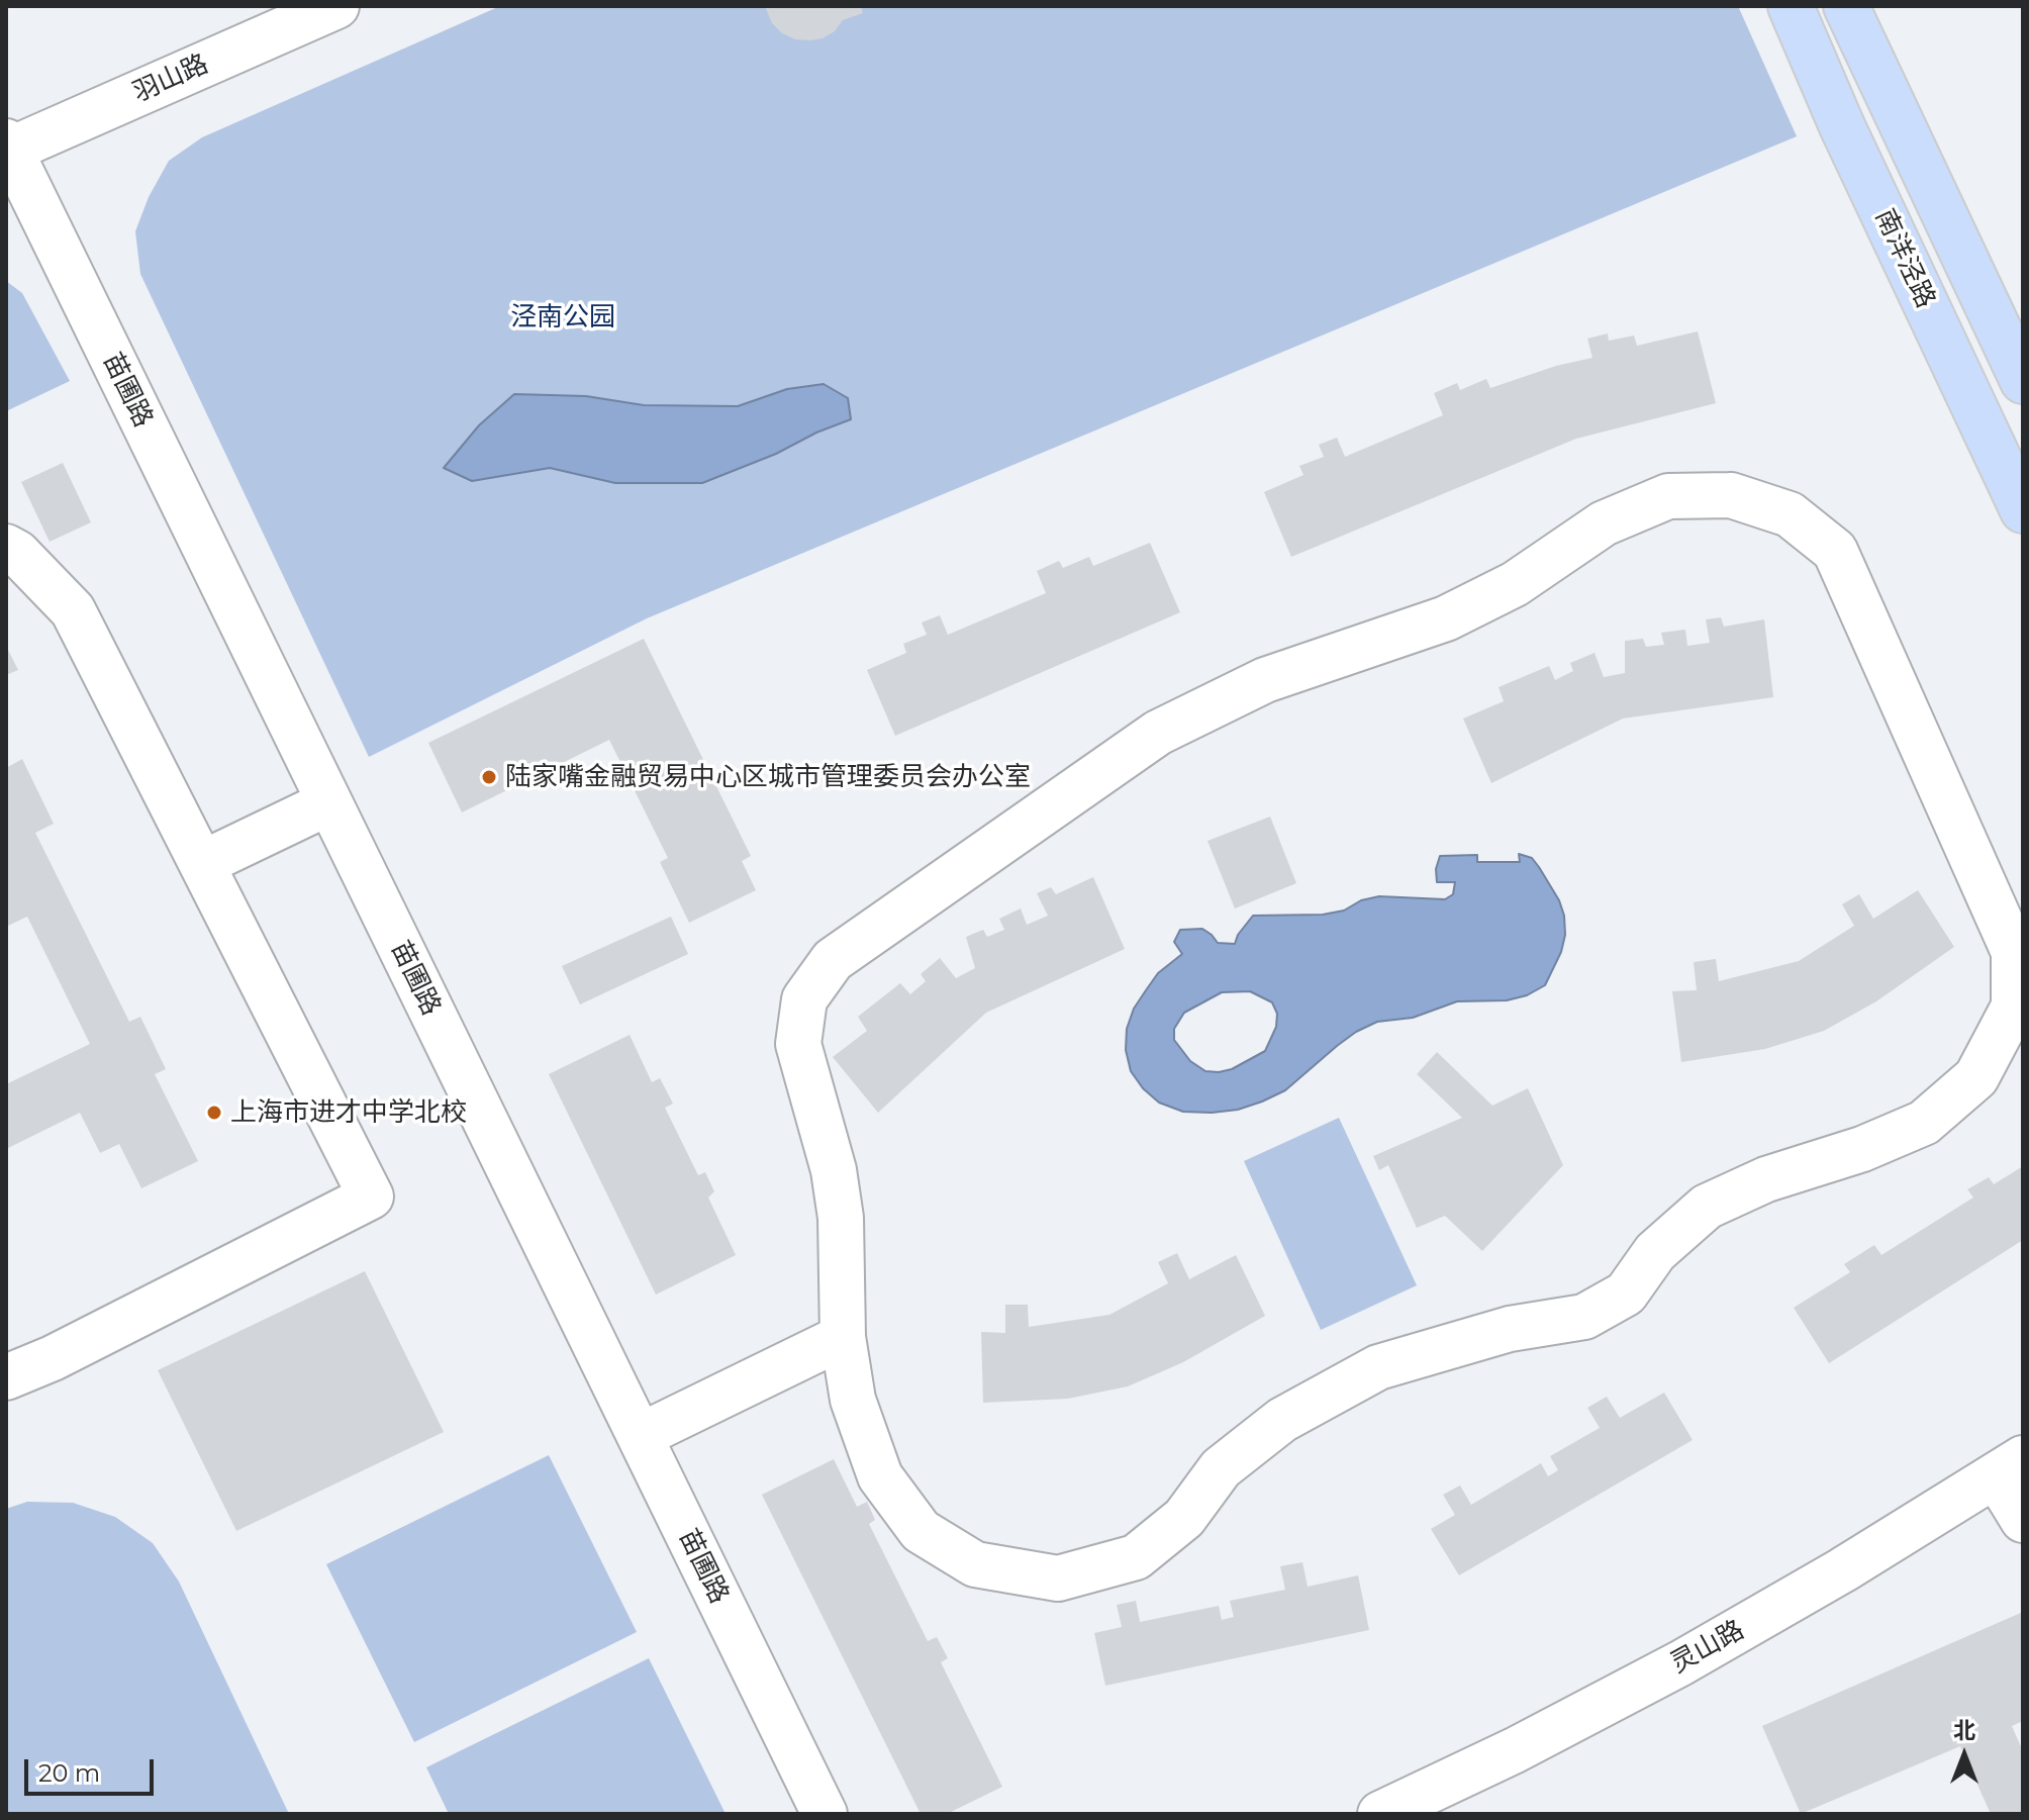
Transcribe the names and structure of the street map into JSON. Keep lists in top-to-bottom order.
{
  "streets": {
    "main road": ["南洋泾路"],
    "street": ["羽山路", "苗圃路", "灵山路"]
  },
  "crossings": [
    ["羽山路", "苗圃路"]
  ],
  "parks": ["泾南公园"],
  "places": ["陆家嘴金融贸易中心区城市管理委员会办公室", "上海市进才中学北校"],
  "scale_bar": "20 m",
  "north": "top"
}
